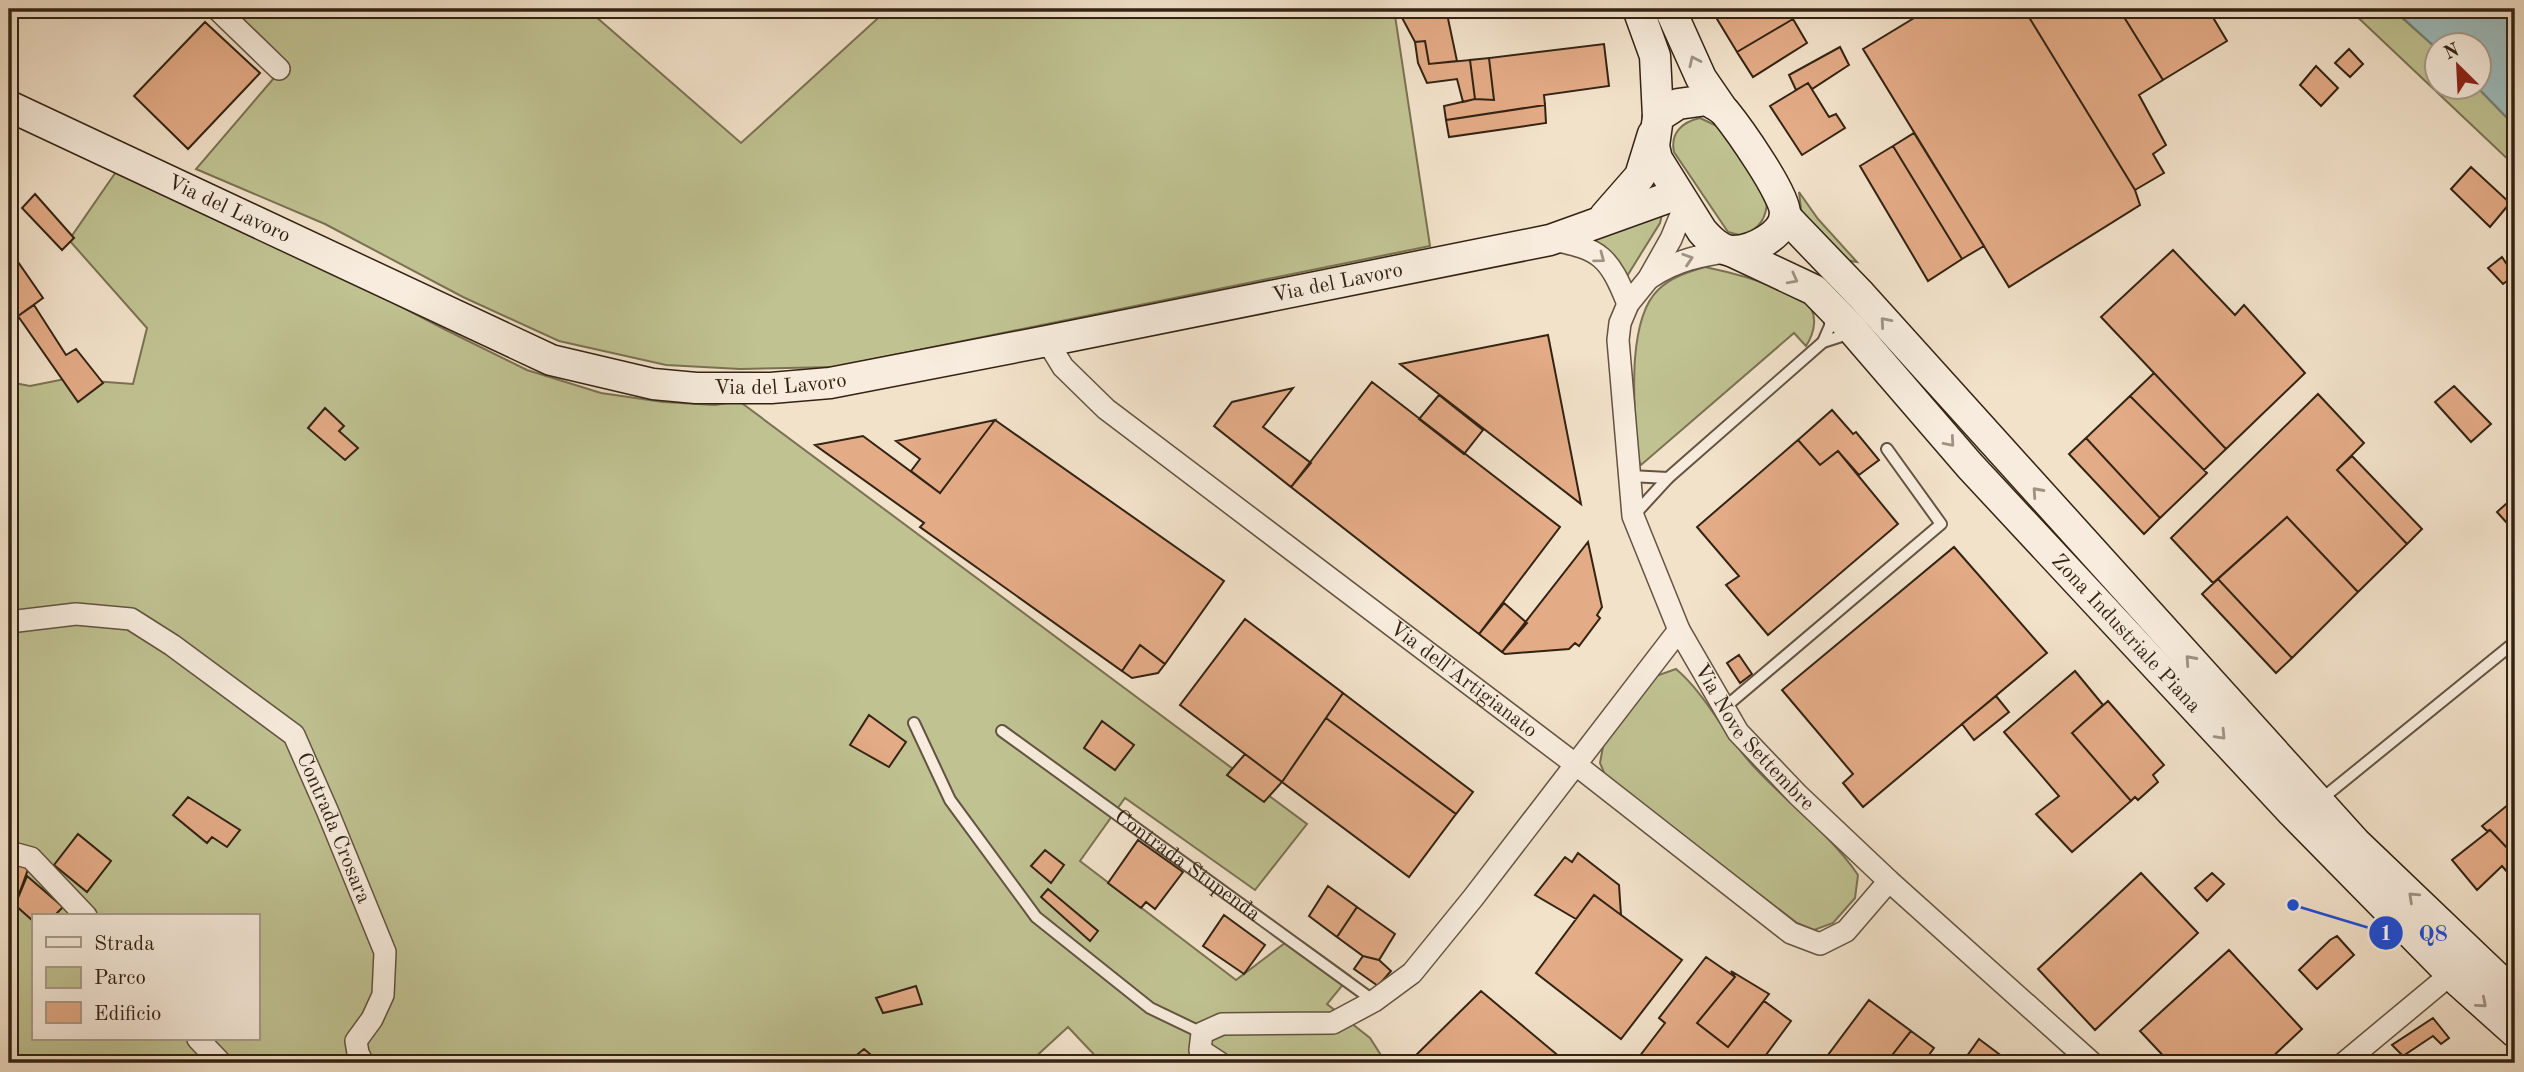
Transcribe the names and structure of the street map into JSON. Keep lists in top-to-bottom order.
{
  "streets": {
    "main road": ["Via del Lavoro", "Zona Industriale Piana"],
    "street": ["Via dell'Artigianato", "Via Nove Settembre", "Contrada Crosara"],
    "lane": ["Contrada Stupenda"]
  },
  "crossings": [
    ["Via del Lavoro", "Zona Industriale Piana"],
    ["Via del Lavoro", "Via dell'Artigianato"],
    ["Via del Lavoro", "Via Nove Settembre"],
    ["Zona Industriale Piana", "Via Nove Settembre"],
    ["Via dell'Artigianato", "Via Nove Settembre"]
  ],
  "places": ["Q8"],
  "legend": ["Strada", "Parco", "Edificio"],
  "north": "top left"
}
